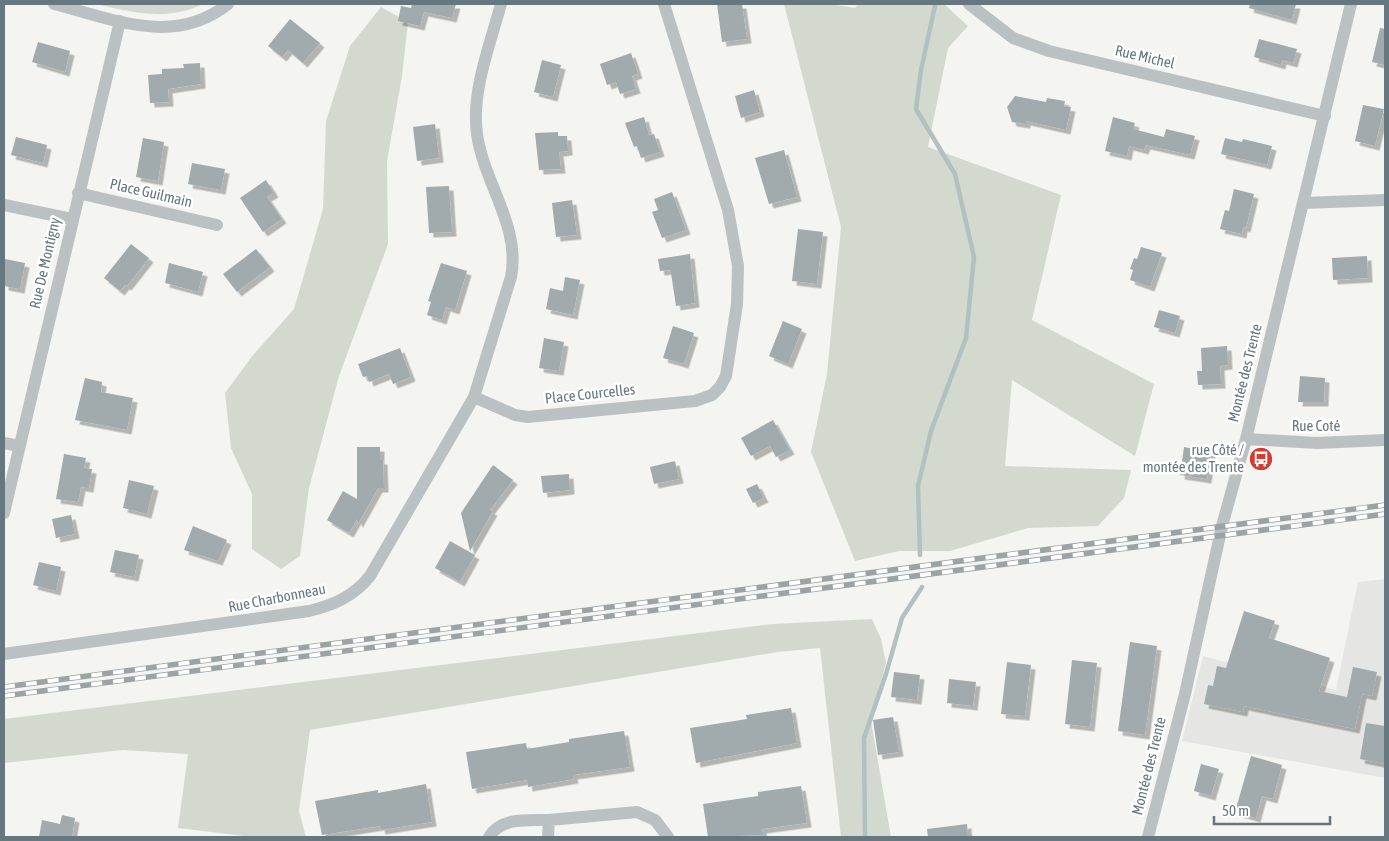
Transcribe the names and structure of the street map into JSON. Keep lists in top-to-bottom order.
{
  "streets": {
    "street": [
      "Rue Michel",
      "Place Guilmain",
      "Rue De Montigny",
      "Montée des Trente",
      "Place Courcelles",
      "Rue Coté",
      "Rue Charbonneau"
    ]
  },
  "crossings": [
    ["Rue Michel", "Montée des Trente"],
    ["Place Guilmain", "Rue De Montigny"],
    ["Montée des Trente", "Rue Coté"],
    ["Place Courcelles", "Rue Charbonneau"]
  ],
  "places": {
    "bus stop": ["rue Côté / montée des Trente"]
  },
  "scale_bar": "50 m"
}
